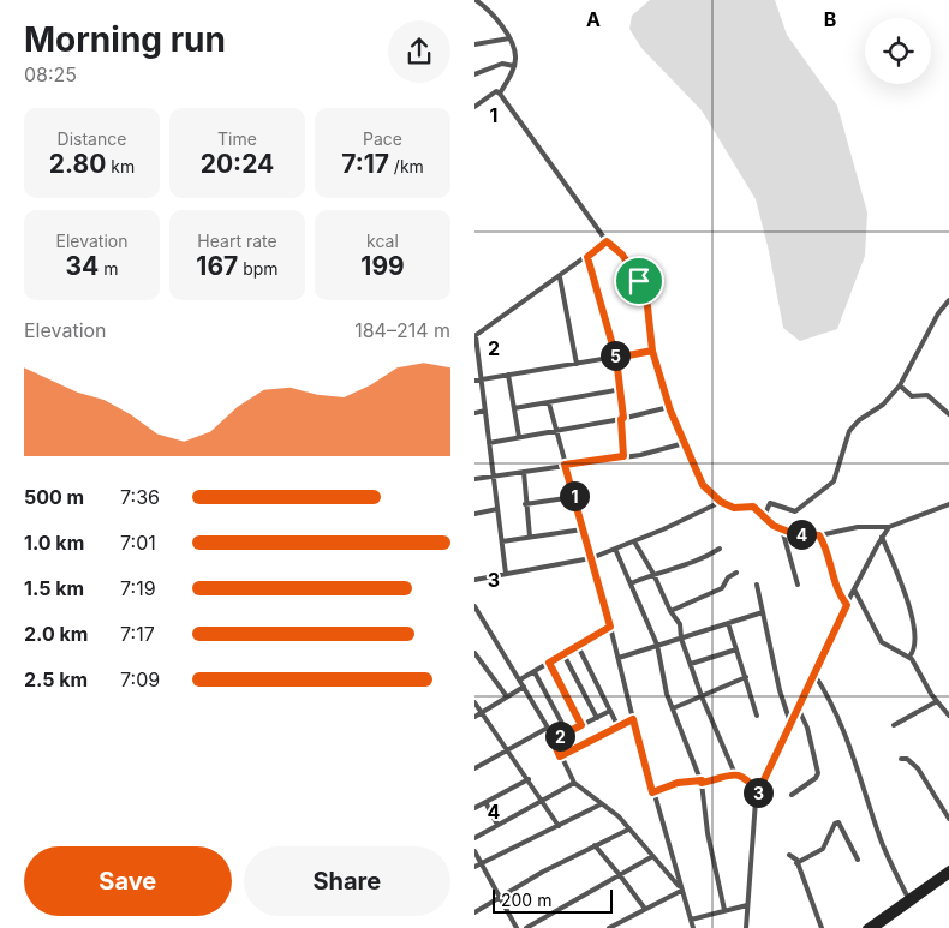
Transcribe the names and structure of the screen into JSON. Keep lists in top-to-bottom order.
{
  "scale_bar": "200 m",
  "page": {
    "heading": ["Morning run", "08:25"],
    "stats": [
      ["Distance", "2.80 km"],
      ["Time", "20:24"],
      ["Pace", "7:17 /km"],
      ["Elevation", "34 m"],
      ["Heart rate", "167 bpm"],
      ["kcal", "199"]
    ],
    "chart": ["Elevation", "184–214 m"],
    "pins": [
      "5",
      "1",
      "4",
      "2",
      "3"
    ],
    "list": [
      {
        "name": "500 m",
        "note": "7:36"
      },
      {
        "name": "1.0 km",
        "note": "7:01"
      },
      {
        "name": "1.5 km",
        "note": "7:19"
      },
      {
        "name": "2.0 km",
        "note": "7:17"
      },
      {
        "name": "2.5 km",
        "note": "7:09"
      }
    ],
    "buttons": ["Save", "Share"],
    "scale": "200 m"
  },
  "grid": {
    "columns": ["A", "B"],
    "rows": [
      "1",
      "2",
      "3",
      "4"
    ]
  }
}
